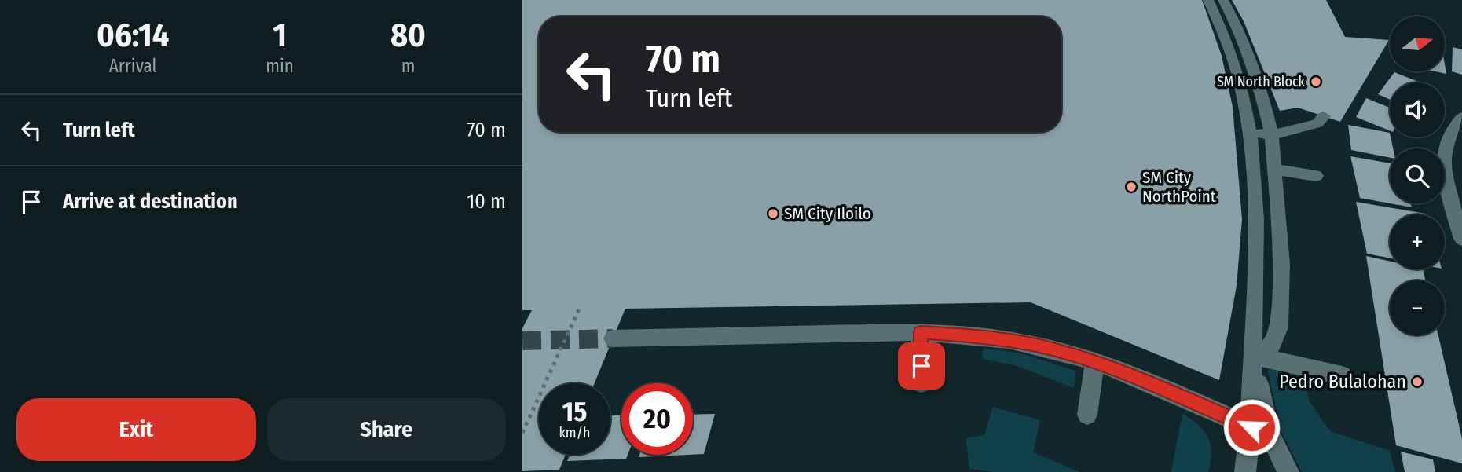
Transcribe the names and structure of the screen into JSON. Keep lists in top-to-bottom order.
{
  "places": [
    "SM North Block",
    "SM City NorthPoint",
    "SM City Iloilo",
    "Pedro Bulalohan"
  ],
  "north": "right",
  "page": {
    "eta": [
      "06:14",
      "Arrival",
      "1",
      "min",
      "80",
      "m"
    ],
    "map_buttons": ["+", "−"],
    "turn": ["70 m", "Turn left"],
    "list": [
      {
        "name": "Turn left",
        "value": "70 m"
      },
      {
        "name": "Arrive at destination",
        "value": "10 m"
      }
    ],
    "speed": "15 km/h",
    "limit": "20",
    "buttons": ["Exit", "Share"]
  }
}
